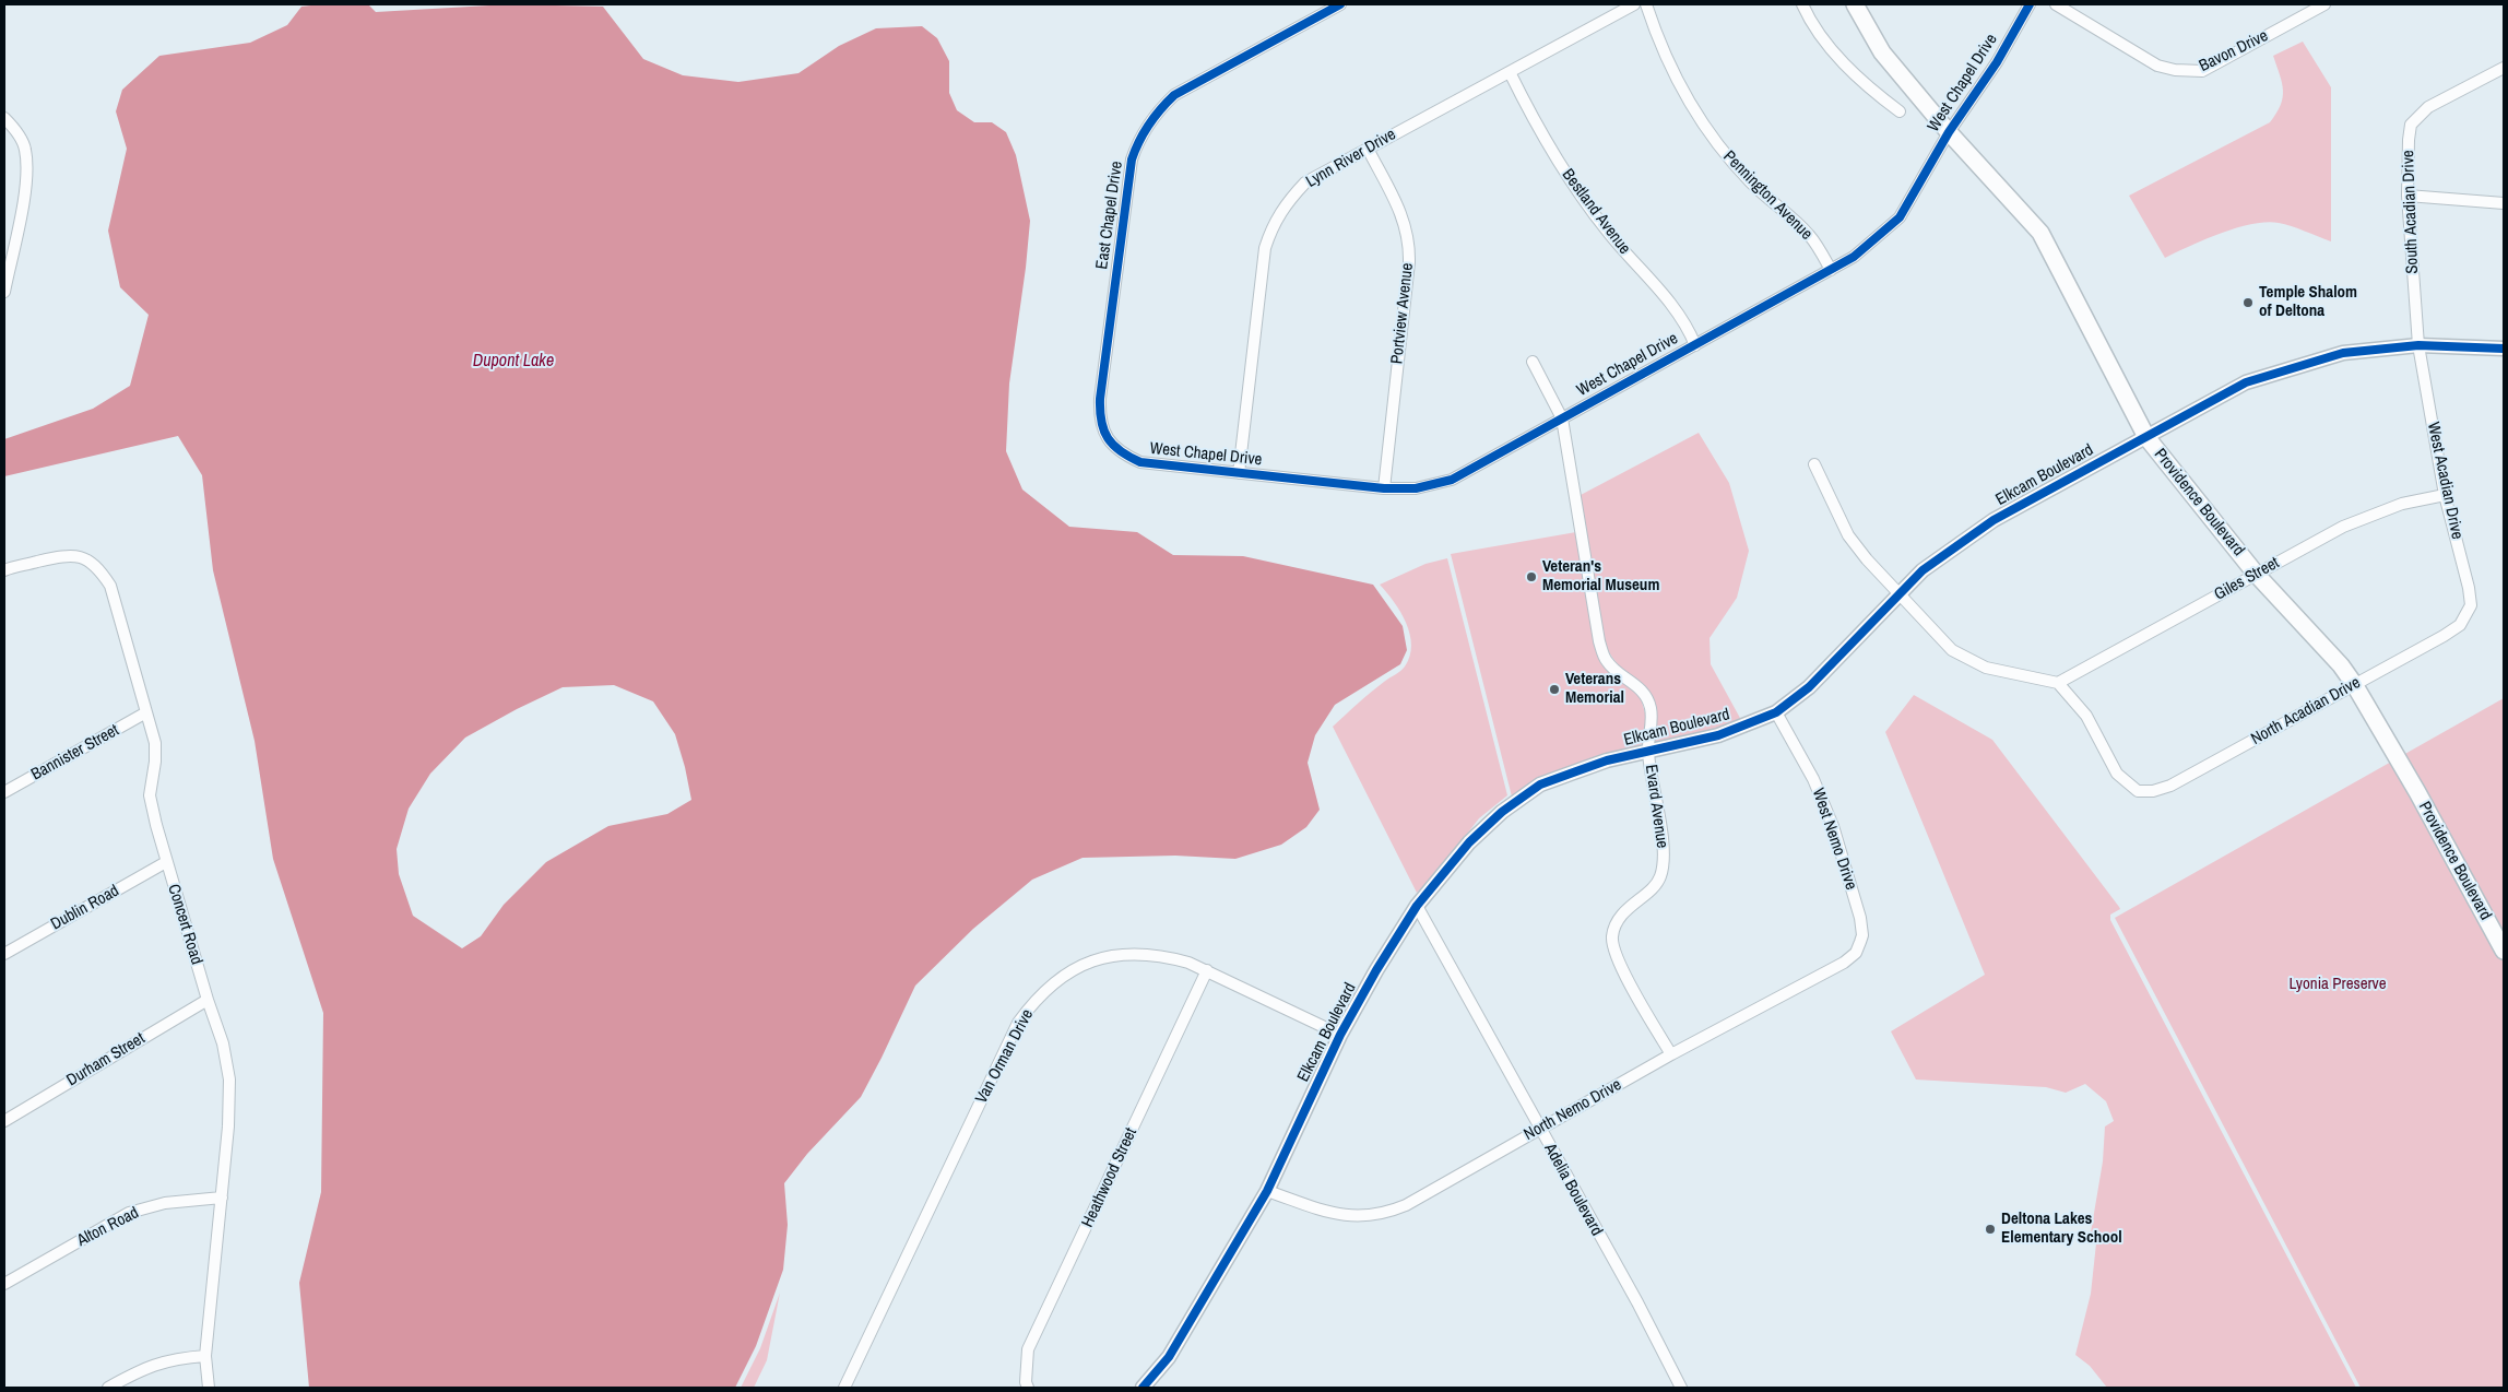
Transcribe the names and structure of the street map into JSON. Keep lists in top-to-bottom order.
{
  "streets": {
    "main road": ["Providence Boulevard"],
    "street": [
      "Bavon Drive",
      "West Chapel Drive",
      "Lynn River Drive",
      "Pennington Avenue",
      "Bestland Avenue",
      "South Acadian Drive",
      "East Chapel Drive",
      "Portview Avenue",
      "Elkcam Boulevard",
      "West Acadian Drive",
      "Giles Street",
      "North Acadian Drive",
      "Bannister Street",
      "Evard Avenue",
      "West Nemo Drive",
      "Dublin Road",
      "Concert Road",
      "Van Orman Drive",
      "Durham Street",
      "North Nemo Drive",
      "Heathwood Street",
      "Adelia Boulevard",
      "Alton Road"
    ]
  },
  "crossings": [
    ["West Chapel Drive", "Lynn River Drive"],
    ["West Chapel Drive", "Pennington Avenue"],
    ["West Chapel Drive", "Bestland Avenue"],
    ["West Chapel Drive", "East Chapel Drive"],
    ["West Chapel Drive", "Portview Avenue"],
    ["West Chapel Drive", "Providence Boulevard"],
    ["West Chapel Drive", "Evard Avenue"],
    ["Lynn River Drive", "Bestland Avenue"],
    ["Lynn River Drive", "Portview Avenue"],
    ["South Acadian Drive", "Elkcam Boulevard"],
    ["South Acadian Drive", "West Acadian Drive"],
    ["Elkcam Boulevard", "West Acadian Drive"],
    ["Elkcam Boulevard", "Providence Boulevard"],
    ["Elkcam Boulevard", "Evard Avenue"],
    ["Elkcam Boulevard", "West Nemo Drive"],
    ["Elkcam Boulevard", "Van Orman Drive"],
    ["Elkcam Boulevard", "North Nemo Drive"],
    ["Elkcam Boulevard", "Adelia Boulevard"],
    ["West Acadian Drive", "Giles Street"],
    ["West Acadian Drive", "North Acadian Drive"],
    ["Providence Boulevard", "Giles Street"],
    ["Providence Boulevard", "North Acadian Drive"],
    ["Giles Street", "North Acadian Drive"],
    ["Bannister Street", "Concert Road"],
    ["Evard Avenue", "North Nemo Drive"],
    ["West Nemo Drive", "North Nemo Drive"],
    ["Dublin Road", "Concert Road"],
    ["Concert Road", "Durham Street"],
    ["Concert Road", "Alton Road"],
    ["Van Orman Drive", "Heathwood Street"],
    ["North Nemo Drive", "Adelia Boulevard"]
  ],
  "water": ["Dupont Lake"],
  "parks": ["Lyonia Preserve"],
  "places": [
    "Temple Shalom of Deltona",
    "Veteran's Memorial Museum",
    "Veterans Memorial",
    "Deltona Lakes Elementary School"
  ]
}
